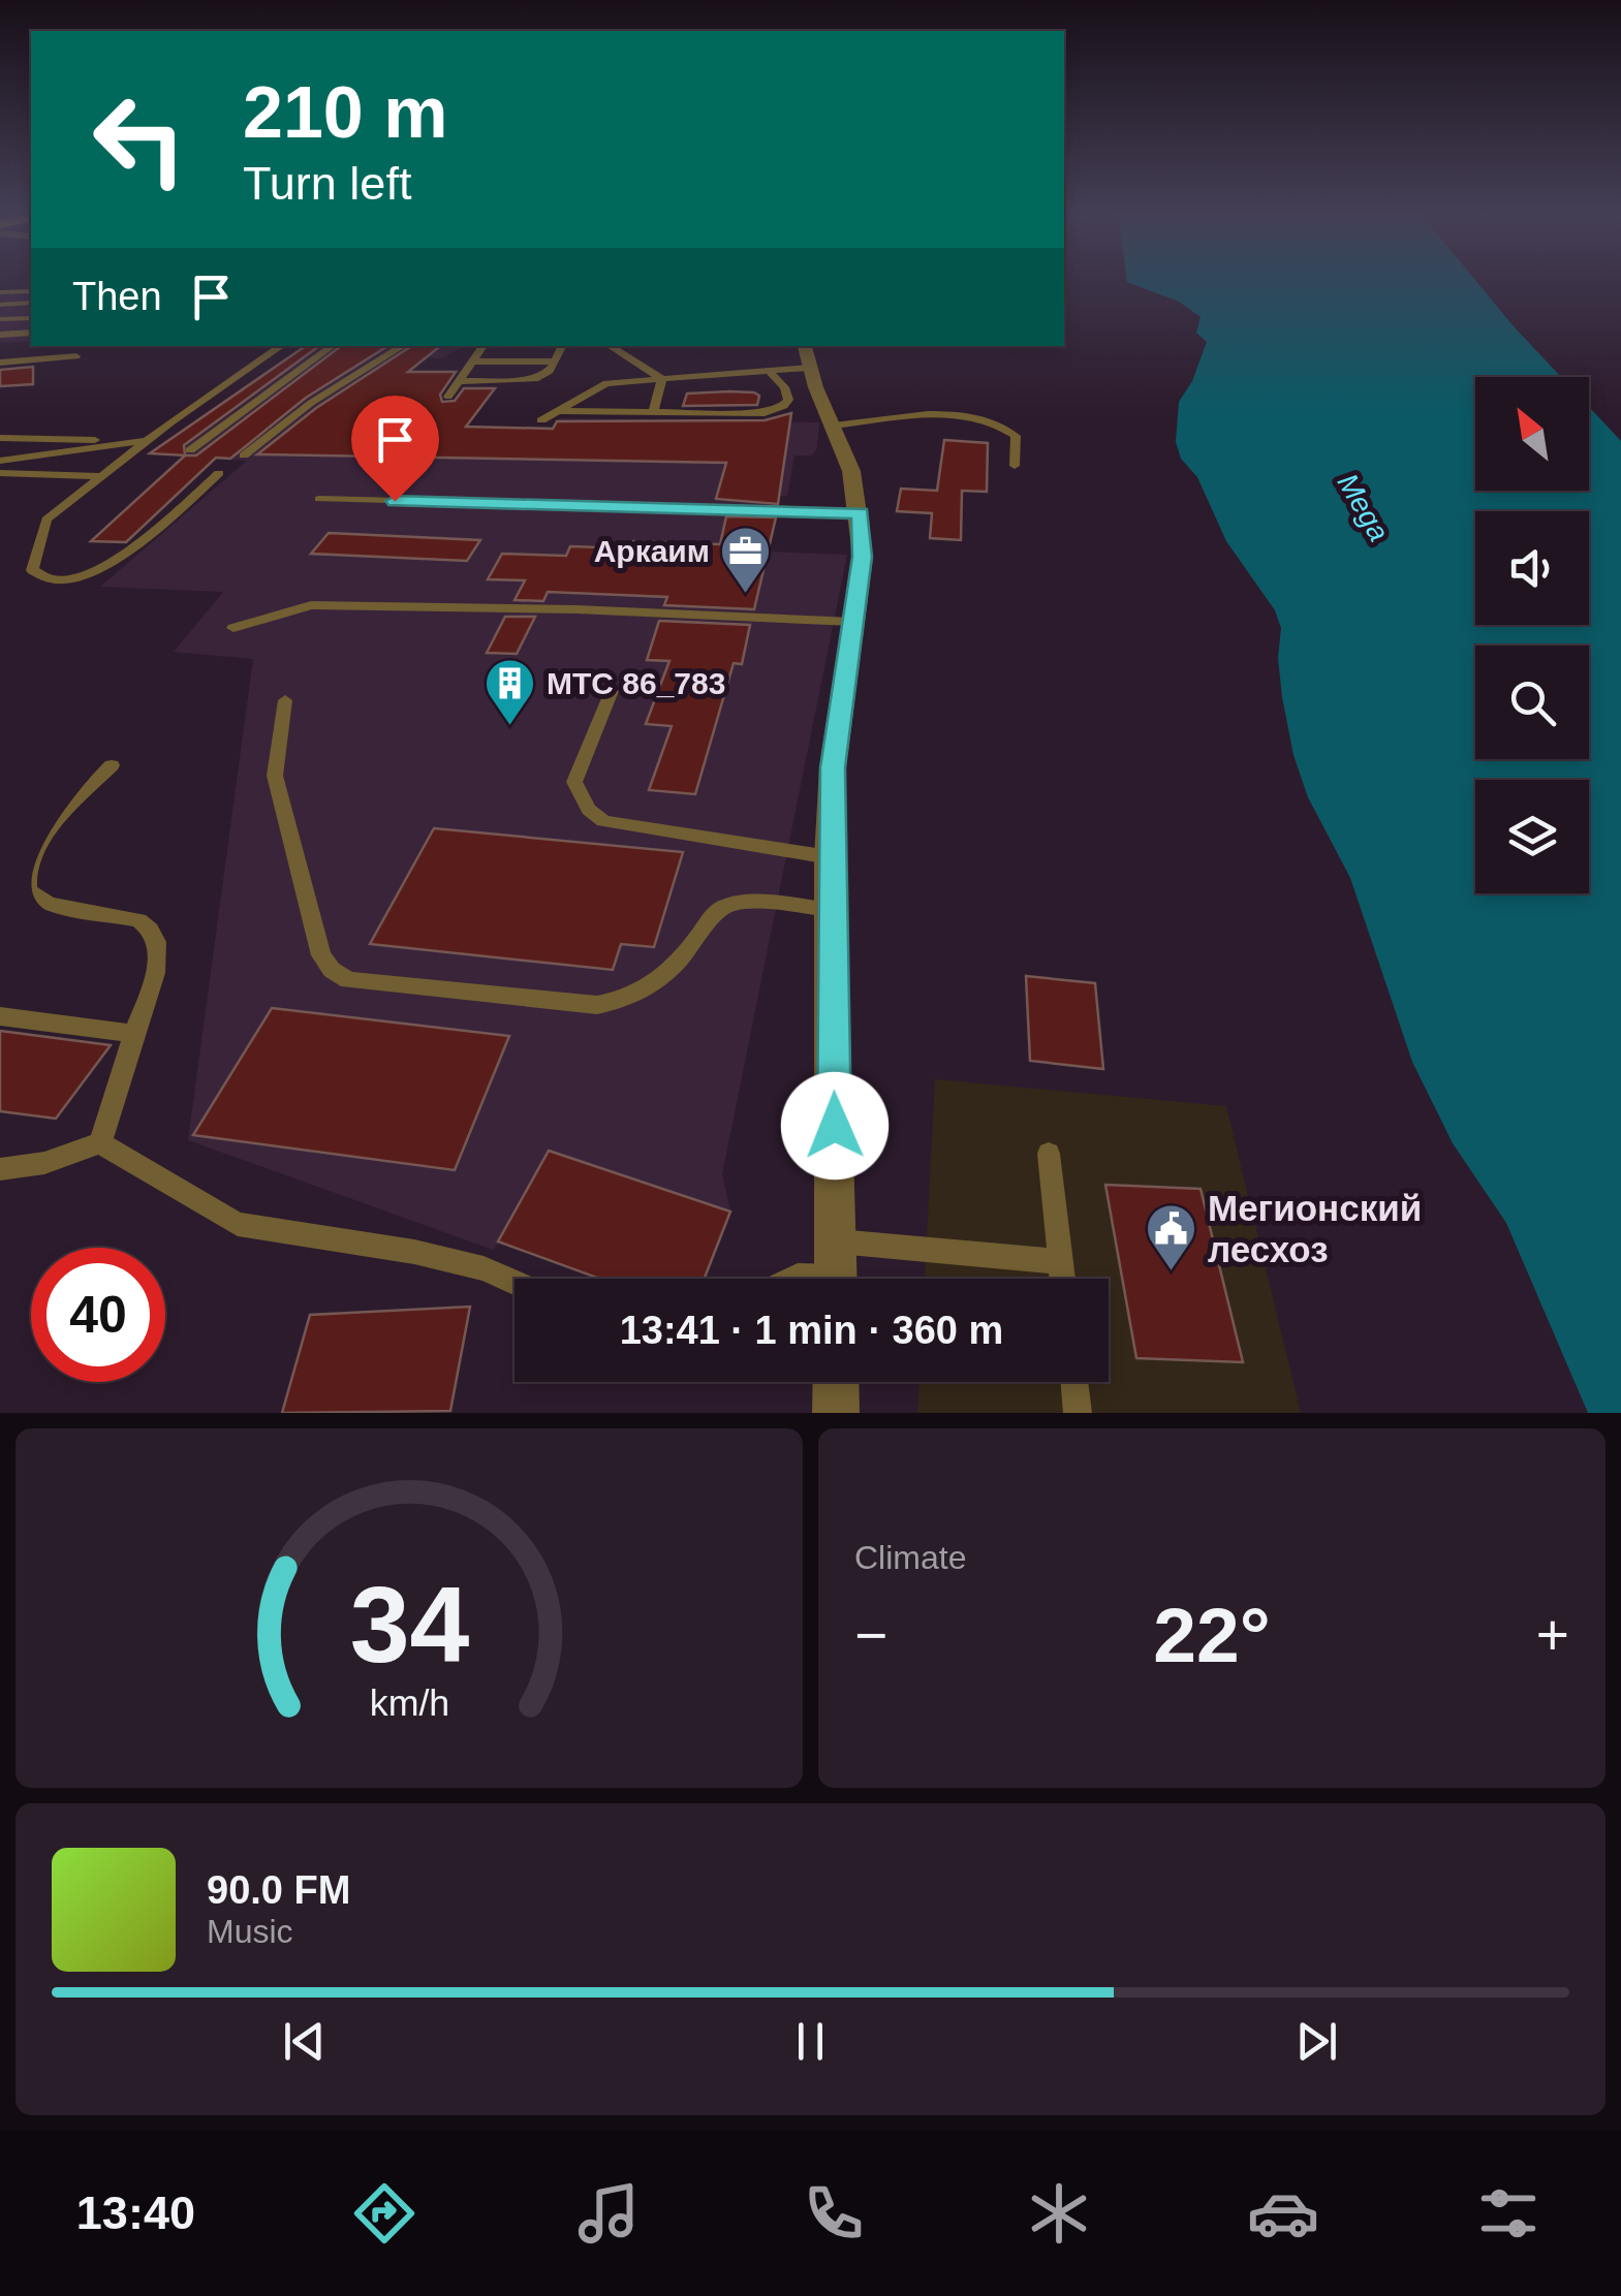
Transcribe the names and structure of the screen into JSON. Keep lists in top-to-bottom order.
{
  "water": ["Mega"],
  "places": {
    "office": ["Аркаим"],
    "building": ["МТС 86_783"],
    "public building": ["Мегионский лесхоз"]
  },
  "north": "top left",
  "page": {
    "turn": ["210 m", "Turn left"],
    "then": "Then",
    "limit": "40",
    "trip": "13:41 · 1 min · 360 m",
    "tile": "Climate",
    "heat": ["−", "22°", "+"],
    "song": ["90.0 FM", "Music"],
    "tabs": "13:40",
    "gauge": ["34", "km/h"]
  }
}
